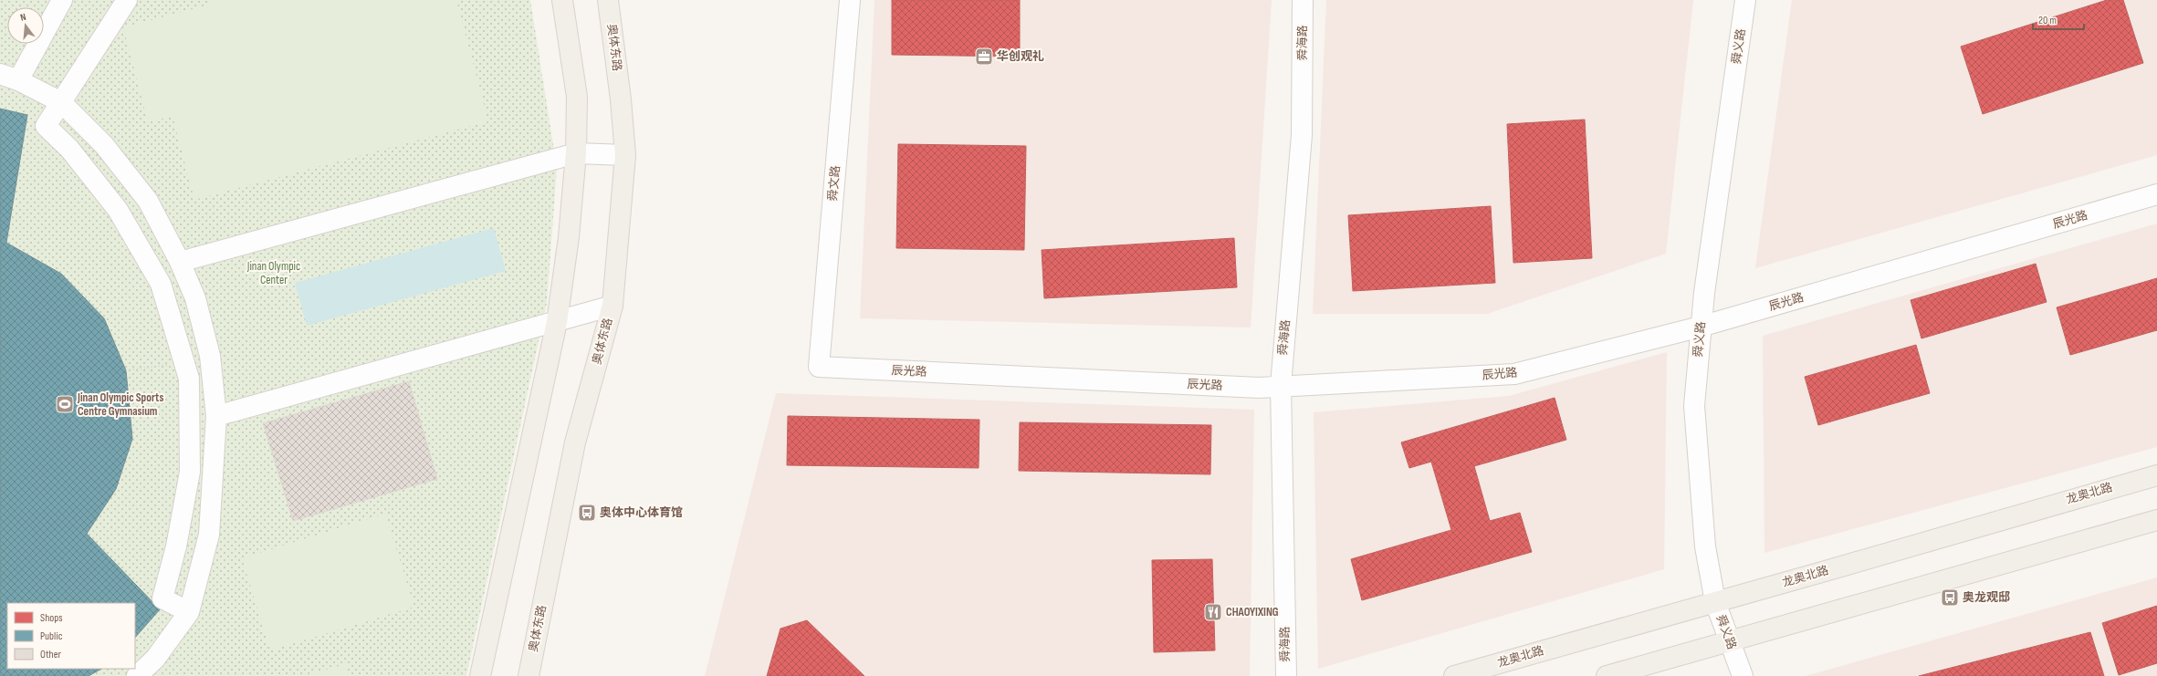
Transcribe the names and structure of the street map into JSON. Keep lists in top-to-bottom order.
{
  "streets": {
    "main road": ["奥体东路", "龙奥北路"],
    "street": [
      "舜海路",
      "舜义路",
      "舜文路",
      "辰光路"
    ]
  },
  "crossings": [
    ["舜海路", "辰光路"],
    ["舜义路", "辰光路"],
    ["舜义路", "龙奥北路"],
    ["舜文路", "辰光路"]
  ],
  "parks": ["Jinan Olympic Center"],
  "places": {
    "office": ["华创观礼"],
    "sports": ["Jinan Olympic Sports Centre Gymnasium"],
    "bus stop": ["奥体中心体育馆", "奥龙观邸"],
    "restaurant": ["CHAOYIXING"]
  },
  "legend": ["Shops", "Public", "Other"],
  "scale_bar": "20 m",
  "north": "top"
}
